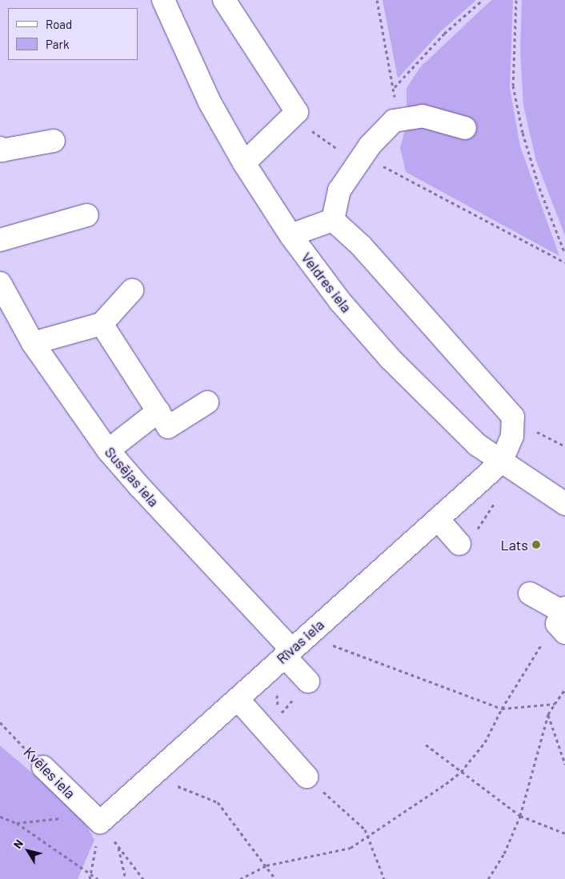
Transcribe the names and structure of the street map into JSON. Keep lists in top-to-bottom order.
{
  "streets": {
    "street": [
      "Veldres iela",
      "Susējas iela",
      "Rīvas iela",
      "Kvēles iela"
    ]
  },
  "crossings": [
    ["Veldres iela", "Rīvas iela"],
    ["Susējas iela", "Rīvas iela"],
    ["Rīvas iela", "Kvēles iela"]
  ],
  "places": ["Lats"],
  "legend": ["Road", "Park"],
  "north": "top left"
}
